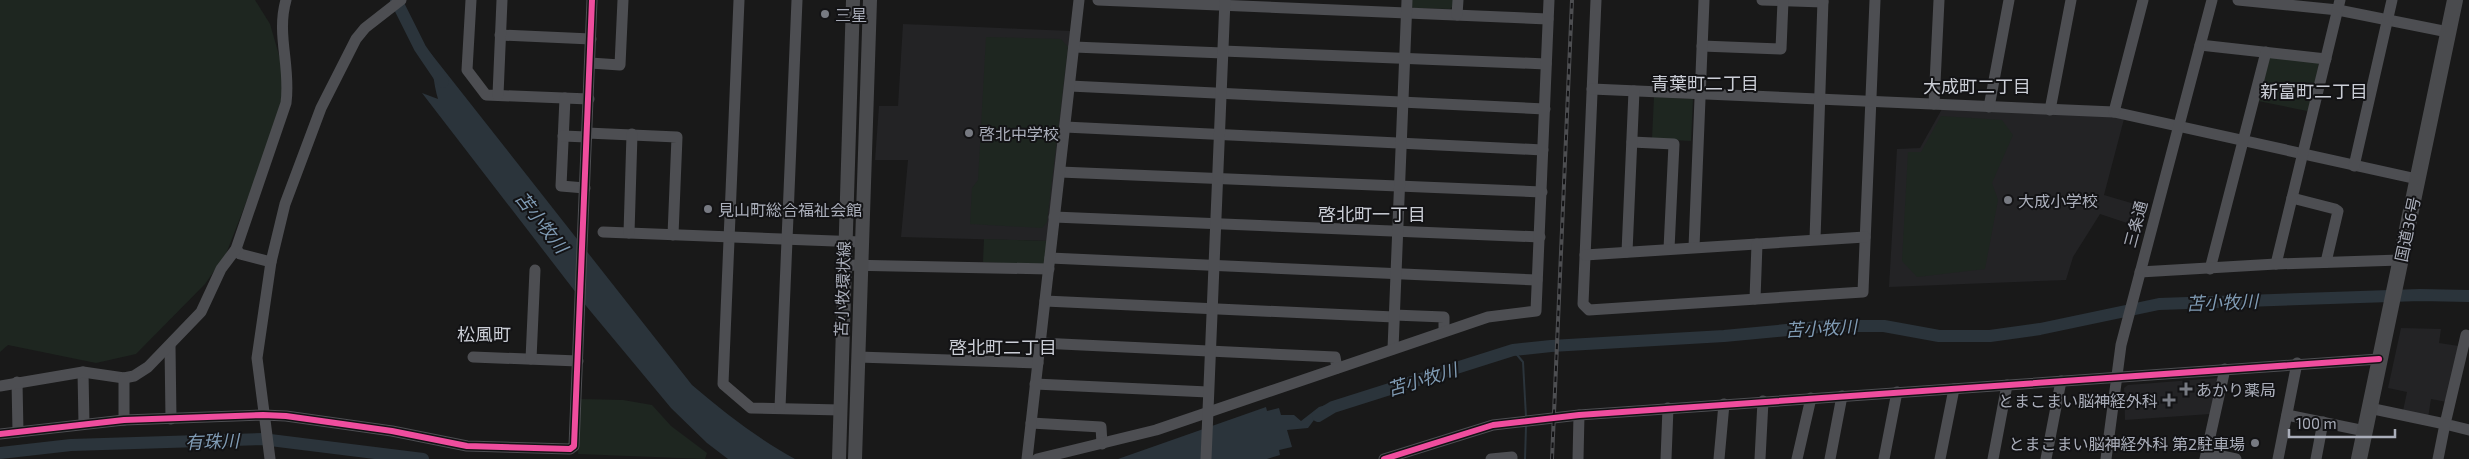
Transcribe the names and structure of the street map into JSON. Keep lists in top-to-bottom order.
{
  "streets": {
    "highway": ["国道36号"],
    "main road": ["苫小牧環状線"],
    "street": ["三条通"]
  },
  "districts": [
    "青葉町二丁目",
    "大成町二丁目",
    "新富町二丁目",
    "啓北町一丁目",
    "松風町",
    "啓北町二丁目"
  ],
  "water": ["苫小牧川", "有珠川"],
  "places": {
    "other": [
      "三星",
      "啓北中学校",
      "大成小学校",
      "見山町総合福祉会館",
      "とまこまい脳神経外科 第2駐車場"
    ],
    "health": ["あかり薬局", "とまこまい脳神経外科"]
  },
  "scale_bar": "100 m"
}
